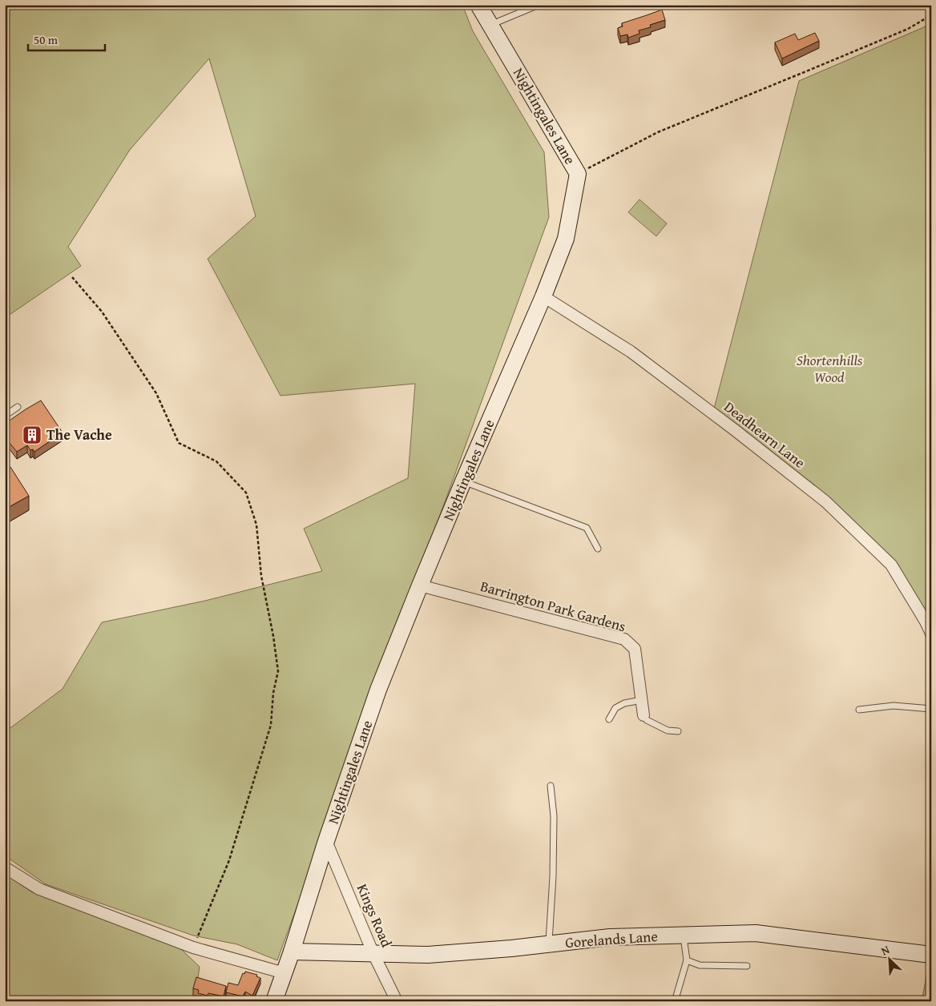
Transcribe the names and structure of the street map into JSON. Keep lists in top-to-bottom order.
{
  "streets": {
    "main road": ["Nightingales Lane", "Gorelands Lane"],
    "street": ["Deadhearn Lane", "Barrington Park Gardens", "Kings Road"]
  },
  "crossings": [
    ["Nightingales Lane", "Deadhearn Lane"],
    ["Nightingales Lane", "Barrington Park Gardens"],
    ["Nightingales Lane", "Kings Road"],
    ["Nightingales Lane", "Gorelands Lane"],
    ["Kings Road", "Gorelands Lane"]
  ],
  "parks": ["Shortenhills Wood"],
  "places": {
    "building": ["The Vache"]
  },
  "scale_bar": "50 m",
  "north": "top left"
}
